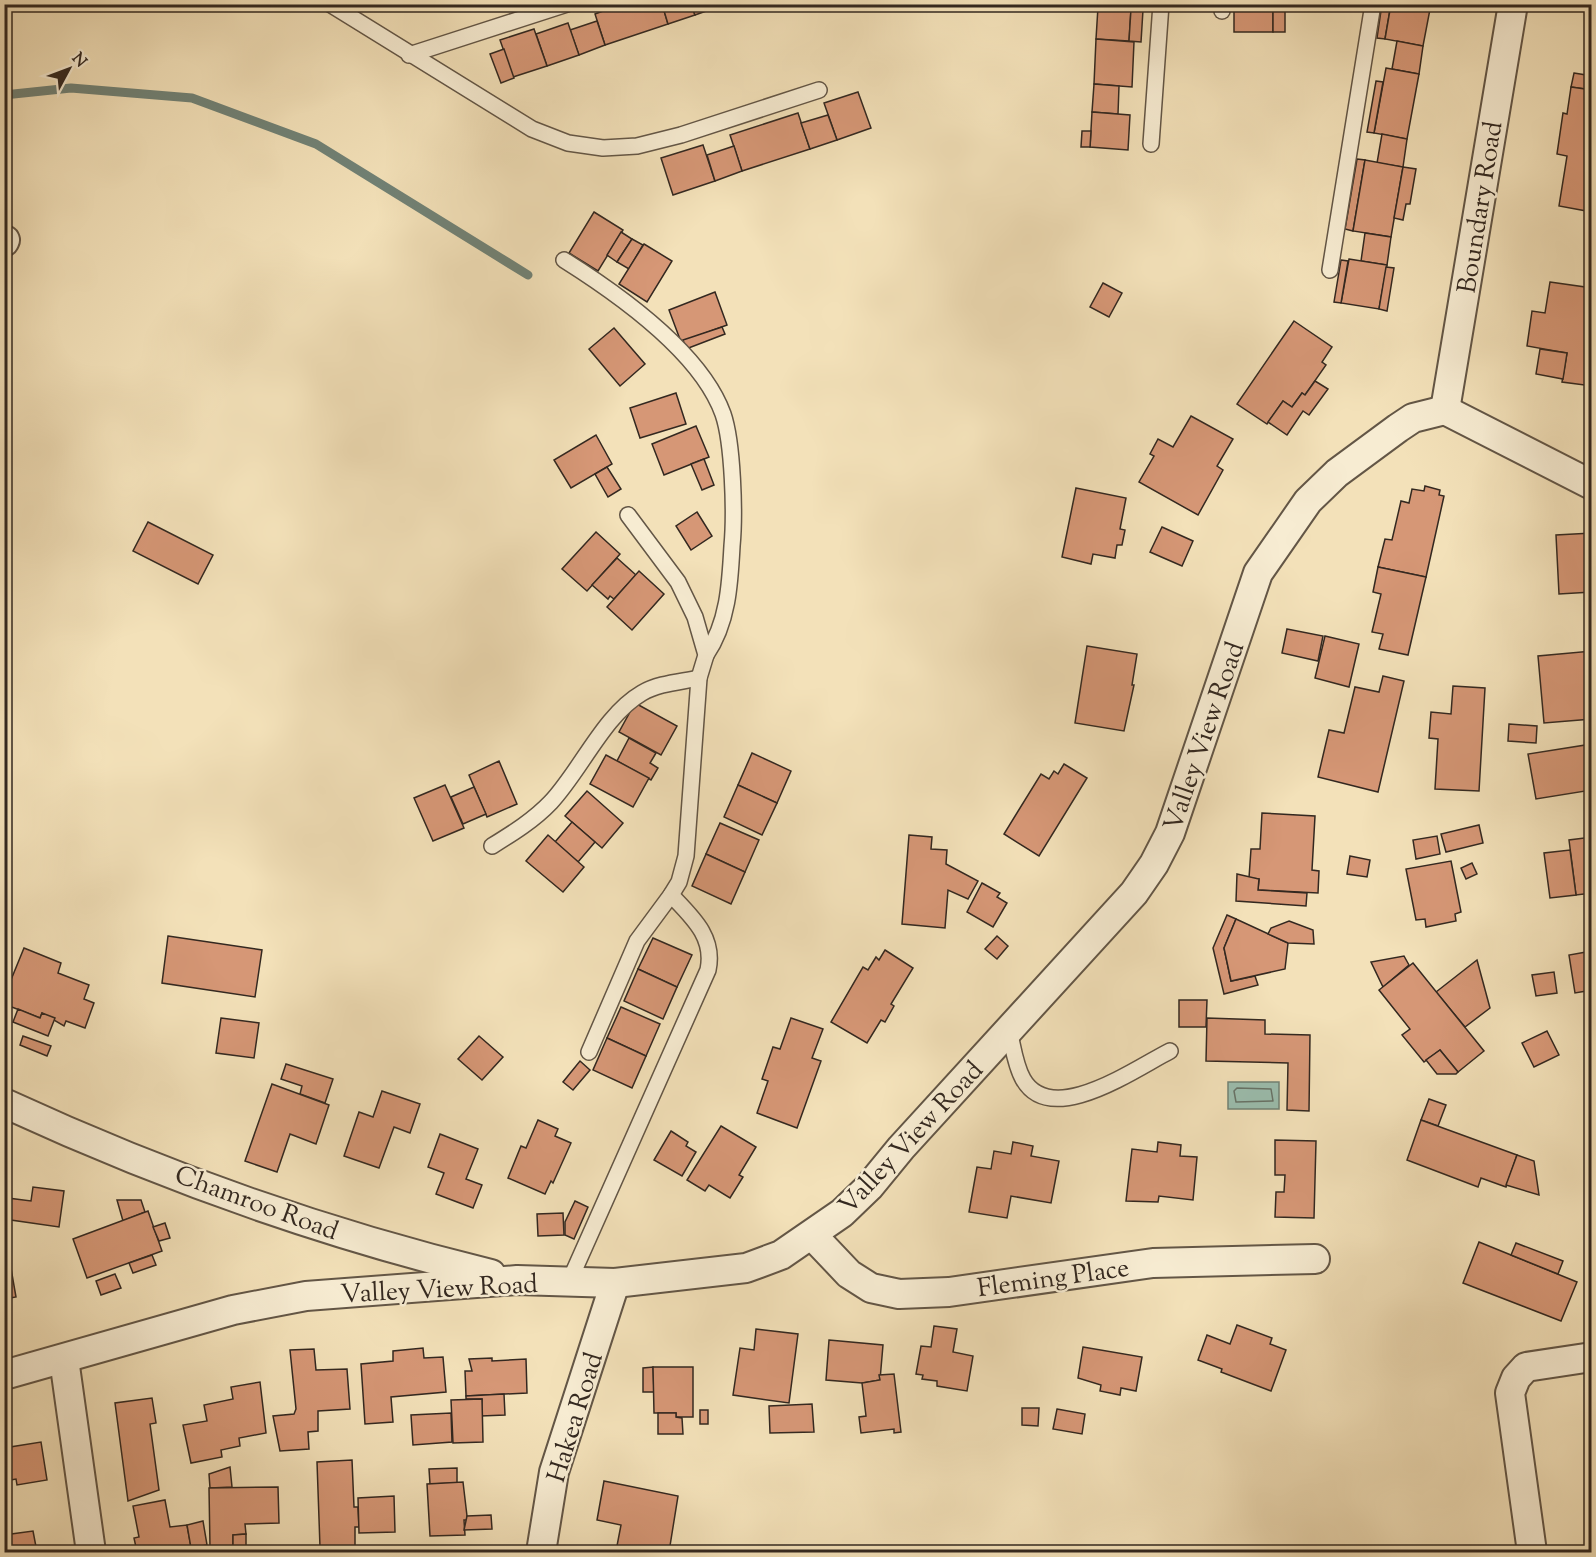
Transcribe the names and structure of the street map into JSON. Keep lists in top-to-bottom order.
{
  "streets": {
    "street": [
      "Boundary Road",
      "Valley View Road",
      "Chamroo Road",
      "Fleming Place",
      "Hakea Road"
    ]
  },
  "crossings": [
    ["Boundary Road", "Valley View Road"],
    ["Valley View Road", "Chamroo Road"],
    ["Valley View Road", "Fleming Place"],
    ["Valley View Road", "Hakea Road"]
  ],
  "north": "top right"
}
